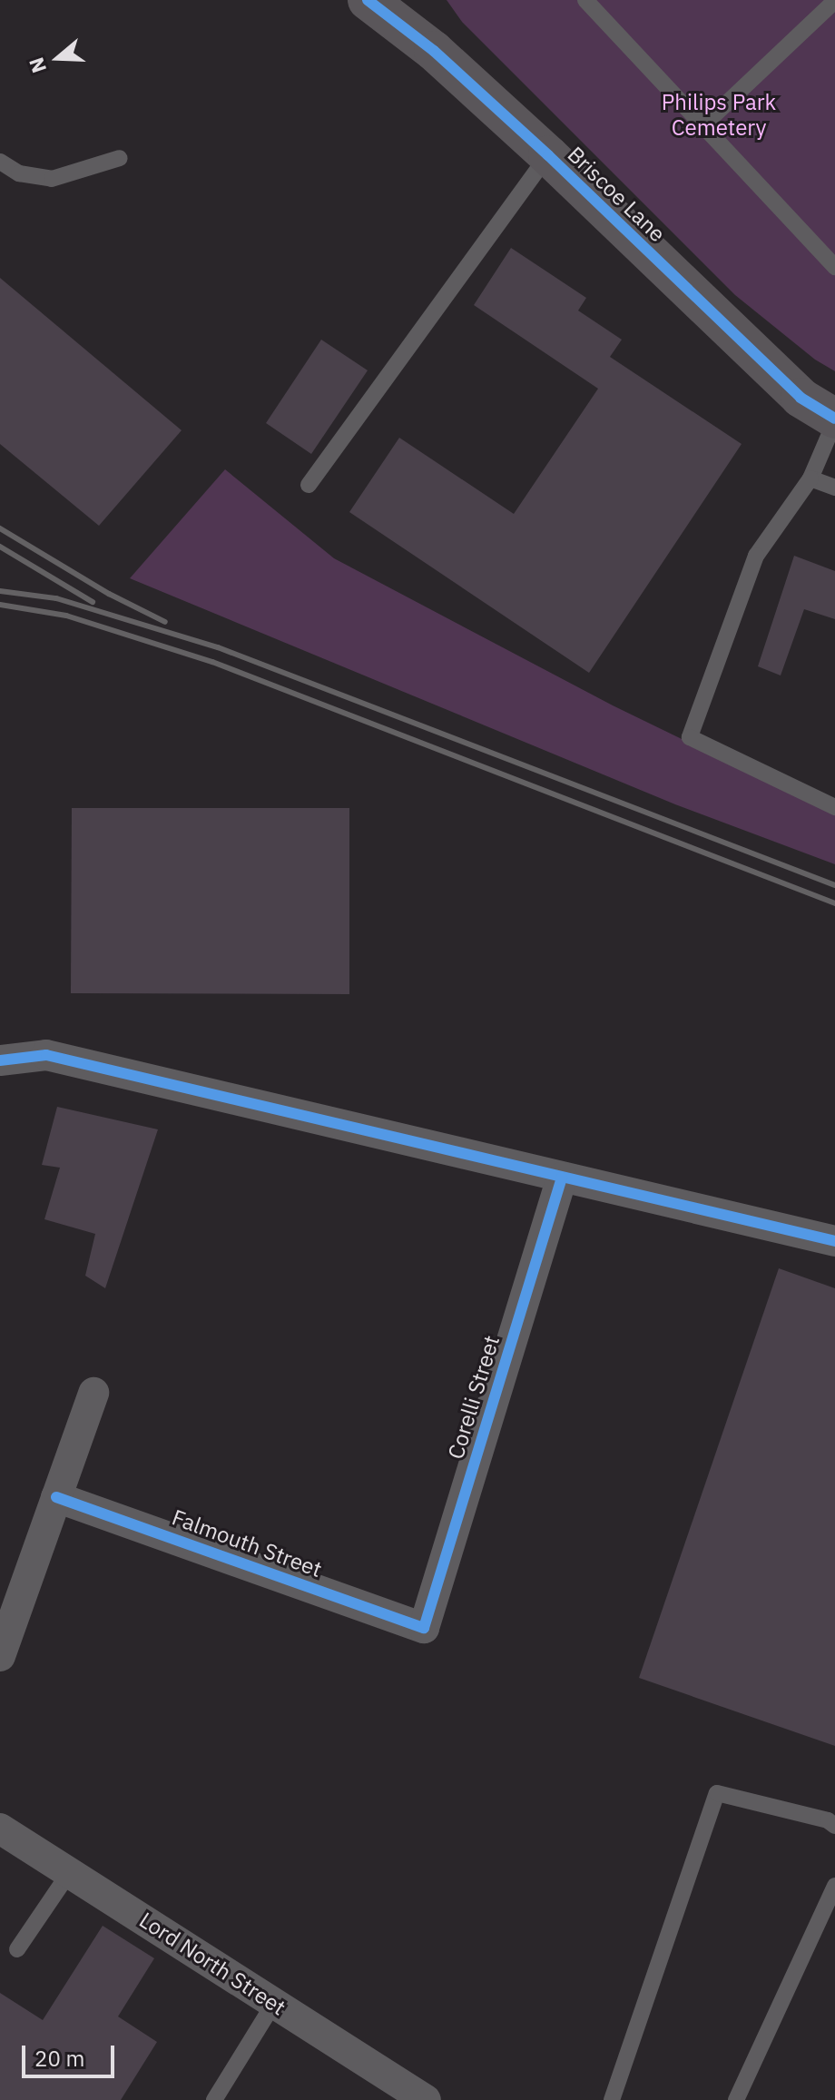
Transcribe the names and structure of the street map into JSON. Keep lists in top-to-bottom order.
{
  "streets": {
    "street": [
      "Briscoe Lane",
      "Corelli Street",
      "Falmouth Street",
      "Lord North Street"
    ]
  },
  "crossings": [
    ["Corelli Street", "Falmouth Street"]
  ],
  "parks": ["Philips Park Cemetery"],
  "scale_bar": "20 m",
  "north": "left"
}
